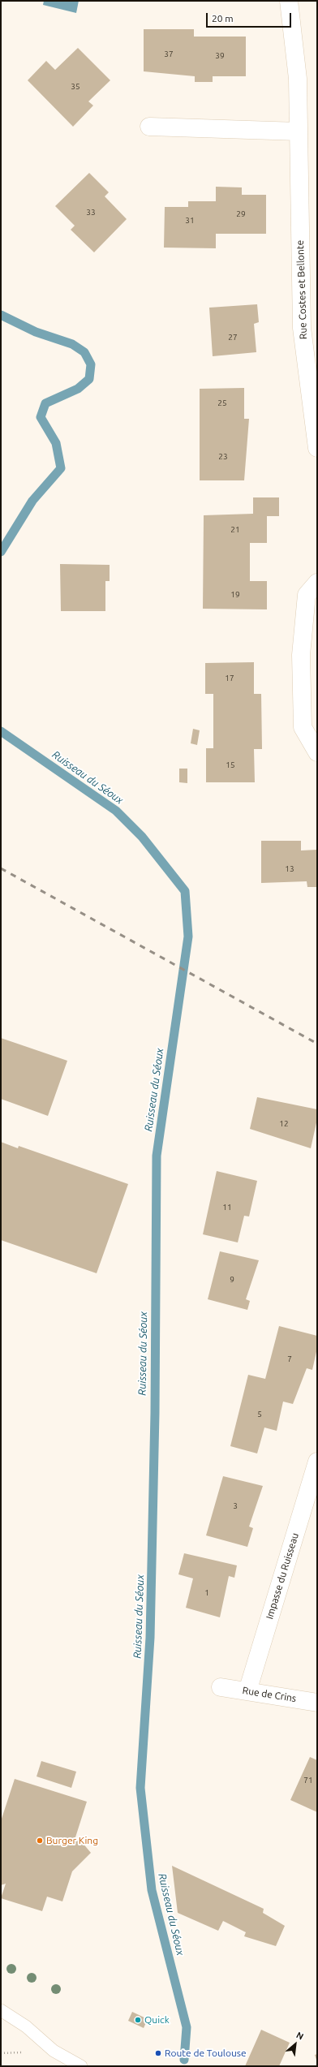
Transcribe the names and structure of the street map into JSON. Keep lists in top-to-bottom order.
{
  "streets": {
    "street": ["Rue Costes et Bellonte", "Impasse du Ruisseau", "Rue de Crins"]
  },
  "crossings": [
    ["Impasse du Ruisseau", "Rue de Crins"]
  ],
  "water": ["Ruisseau du Séoux"],
  "places": ["Burger King", "Quick", "Route de Toulouse"],
  "house_numbers": [
    "37",
    "39",
    "35",
    "33",
    "29",
    "31",
    "27",
    "25",
    "23",
    "21",
    "19",
    "17",
    "15",
    "13",
    "12",
    "11",
    "9",
    "7",
    "5",
    "3",
    "1",
    "71"
  ],
  "scale_bar": "20 m",
  "north": "top right"
}
